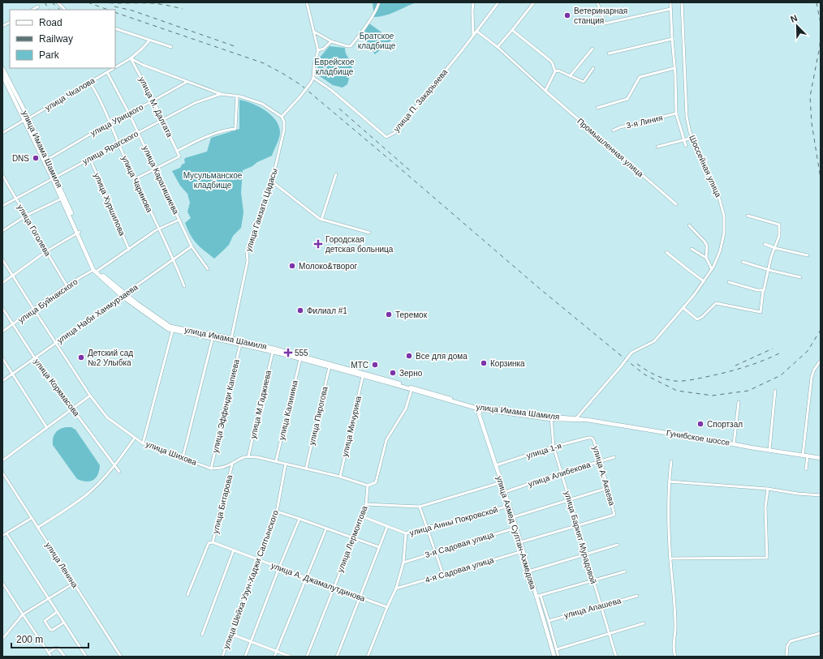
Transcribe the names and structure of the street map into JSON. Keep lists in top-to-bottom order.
{
  "streets": {
    "main road": ["улица Имама Шамиля", "Гунибское шоссе", "улица Ахмед Султан-Ахмедова"],
    "street": [
      "улица Чкалова",
      "улица П. Закарьяева",
      "улица М. Далгата",
      "улица Урицкого",
      "3-я Линия",
      "улица Ярагского",
      "Промышленная улица",
      "Шоссейная улица",
      "улица Карагишиева",
      "улица Чаринова",
      "улица Хуршилова",
      "улица Гамзата Цадасы",
      "улица Гоголева",
      "улица Буйнакского",
      "улица Наби Ханмурзаева",
      "улица Коркмасова",
      "улица М.Гаджиева",
      "улица Эффенди Капиева",
      "улица Калинина",
      "улица Пирогова",
      "улица Мичурина",
      "улица 1-я",
      "улица Шихова",
      "улица Алибекова",
      "улица А. Акаева",
      "улица Битарова",
      "улица Анны Покровской",
      "улица Барият Мурадовой",
      "улица Лермонтова",
      "3-я Садовая улица",
      "улица Ленина",
      "4-я Садовая улица",
      "улица Шейха Узун-Хаджи Салтынского",
      "улица А. Джамалутдинова",
      "улица Апашева"
    ]
  },
  "crossings": [
    ["улица Чкалова", "улица М. Далгата"],
    ["улица Чкалова", "улица Имама Шамиля"],
    ["улица Чкалова", "улица Карагишиева"],
    ["улица Чкалова", "улица Чаринова"],
    ["улица П. Закарьяева", "Промышленная улица"],
    ["улица М. Далгата", "улица Урицкого"],
    ["улица М. Далгата", "улица Ярагского"],
    ["улица М. Далгата", "улица Карагишиева"],
    ["улица Урицкого", "улица Имама Шамиля"],
    ["улица Урицкого", "улица Карагишиева"],
    ["улица Урицкого", "улица Чаринова"],
    ["улица Ярагского", "улица Имама Шамиля"],
    ["улица Ярагского", "улица Карагишиева"],
    ["улица Ярагского", "улица Чаринова"],
    ["улица Ярагского", "улица Хуршилова"],
    ["улица Ярагского", "улица Гоголева"],
    ["улица Имама Шамиля", "Шоссейная улица"],
    ["улица Имама Шамиля", "улица Гамзата Цадасы"],
    ["улица Имама Шамиля", "улица Буйнакского"],
    ["улица Имама Шамиля", "улица Наби Ханмурзаева"],
    ["улица Имама Шамиля", "улица М.Гаджиева"],
    ["улица Имама Шамиля", "улица Эффенди Капиева"],
    ["улица Имама Шамиля", "улица Калинина"],
    ["улица Имама Шамиля", "улица Пирогова"],
    ["улица Имама Шамиля", "улица Мичурина"],
    ["улица Имама Шамиля", "Гунибское шоссе"],
    ["улица Имама Шамиля", "улица Ахмед Султан-Ахмедова"],
    ["улица Имама Шамиля", "улица Барият Мурадовой"],
    ["Шоссейная улица", "Гунибское шоссе"],
    ["улица Карагишиева", "улица Буйнакского"],
    ["улица Карагишиева", "улица Наби Ханмурзаева"],
    ["улица Чаринова", "улица Буйнакского"],
    ["улица Чаринова", "улица Наби Ханмурзаева"],
    ["улица Хуршилова", "улица Буйнакского"],
    ["улица Гоголева", "улица Буйнакского"],
    ["улица Буйнакского", "улица Коркмасова"],
    ["улица Буйнакского", "улица Шихова"],
    ["улица Наби Ханмурзаева", "улица Коркмасова"],
    ["улица Наби Ханмурзаева", "улица Шихова"],
    ["улица Эффенди Капиева", "улица Шихова"],
    ["улица 1-я", "улица А. Акаева"],
    ["улица 1-я", "улица Ахмед Султан-Ахмедова"],
    ["улица 1-я", "улица Барият Мурадовой"],
    ["улица Алибекова", "улица А. Акаева"],
    ["улица Алибекова", "улица Ахмед Султан-Ахмедова"],
    ["улица Алибекова", "улица Барият Мурадовой"],
    ["улица А. Акаева", "улица Барият Мурадовой"],
    ["улица Битарова", "улица А. Джамалутдинова"],
    ["улица Анны Покровской", "улица Ахмед Султан-Ахмедова"],
    ["улица Анны Покровской", "улица Лермонтова"],
    ["улица Ахмед Султан-Ахмедова", "3-я Садовая улица"],
    ["улица Ахмед Султан-Ахмедова", "4-я Садовая улица"],
    ["улица Барият Мурадовой", "улица Апашева"],
    ["улица Лермонтова", "улица А. Джамалутдинова"],
    ["улица Шейха Узун-Хаджи Салтынского", "улица А. Джамалутдинова"]
  ],
  "parks": ["Братское кладбище", "Еврейское кладбище", "Мусульманское кладбище"],
  "places": {
    "other": [
      "Ветеринарная станция",
      "DNS",
      "Молоко&творог",
      "Филиал #1",
      "Теремок",
      "Все для дома",
      "Детский сад №2 Улыбка",
      "Корзинка",
      "МТС",
      "Зерно",
      "Спортзал"
    ],
    "health": ["Городская детская больница", "555"]
  },
  "legend": ["Road", "Railway", "Park"],
  "scale_bar": "200 m",
  "north": "top left"
}
